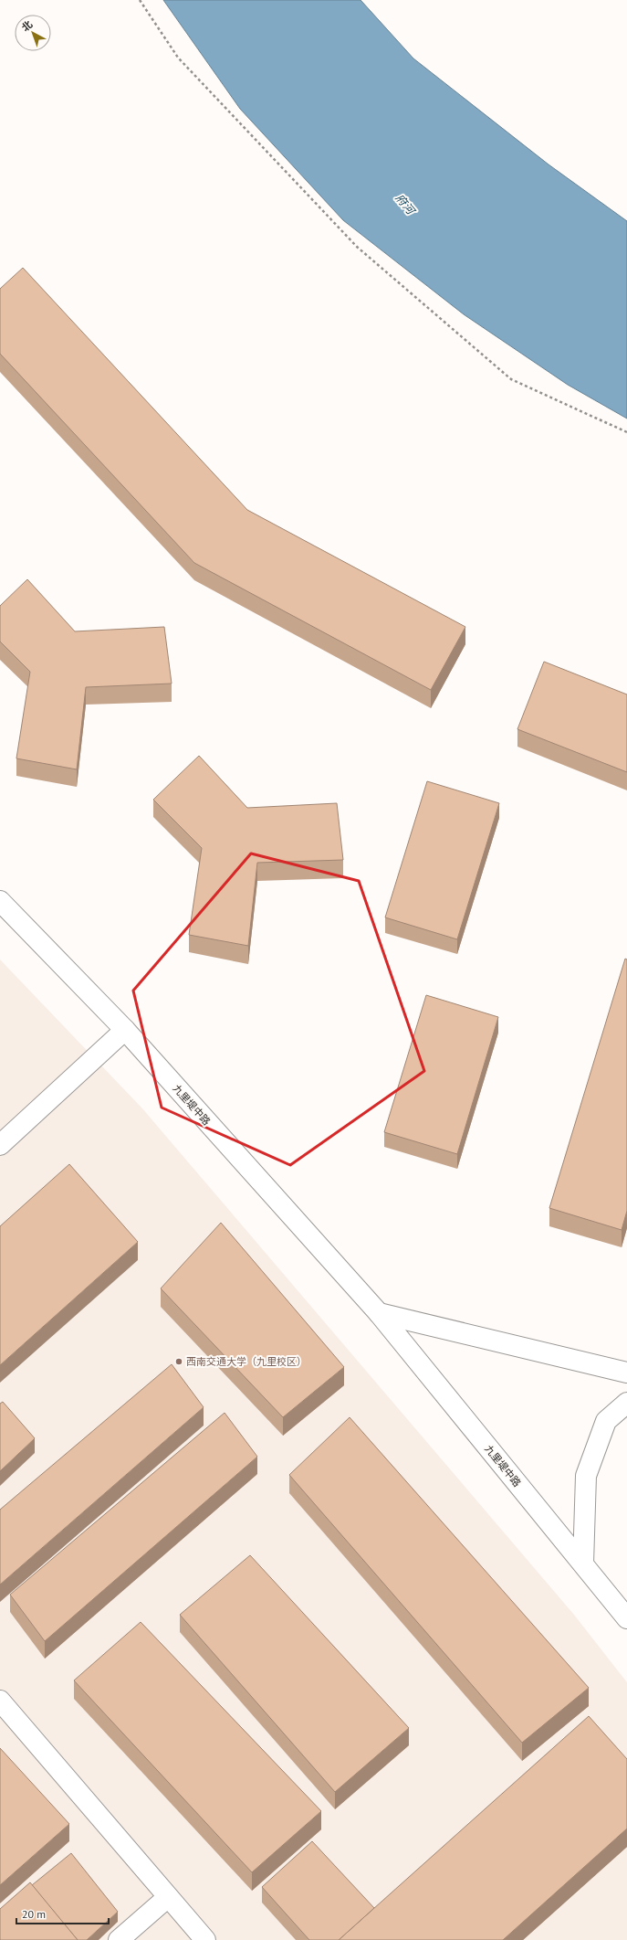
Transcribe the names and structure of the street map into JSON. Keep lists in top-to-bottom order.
{
  "streets": {
    "street": ["九里堤中路"]
  },
  "water": ["府河"],
  "places": ["西南交通大学（九里校区）"],
  "scale_bar": "20 m",
  "north": "top left"
}
